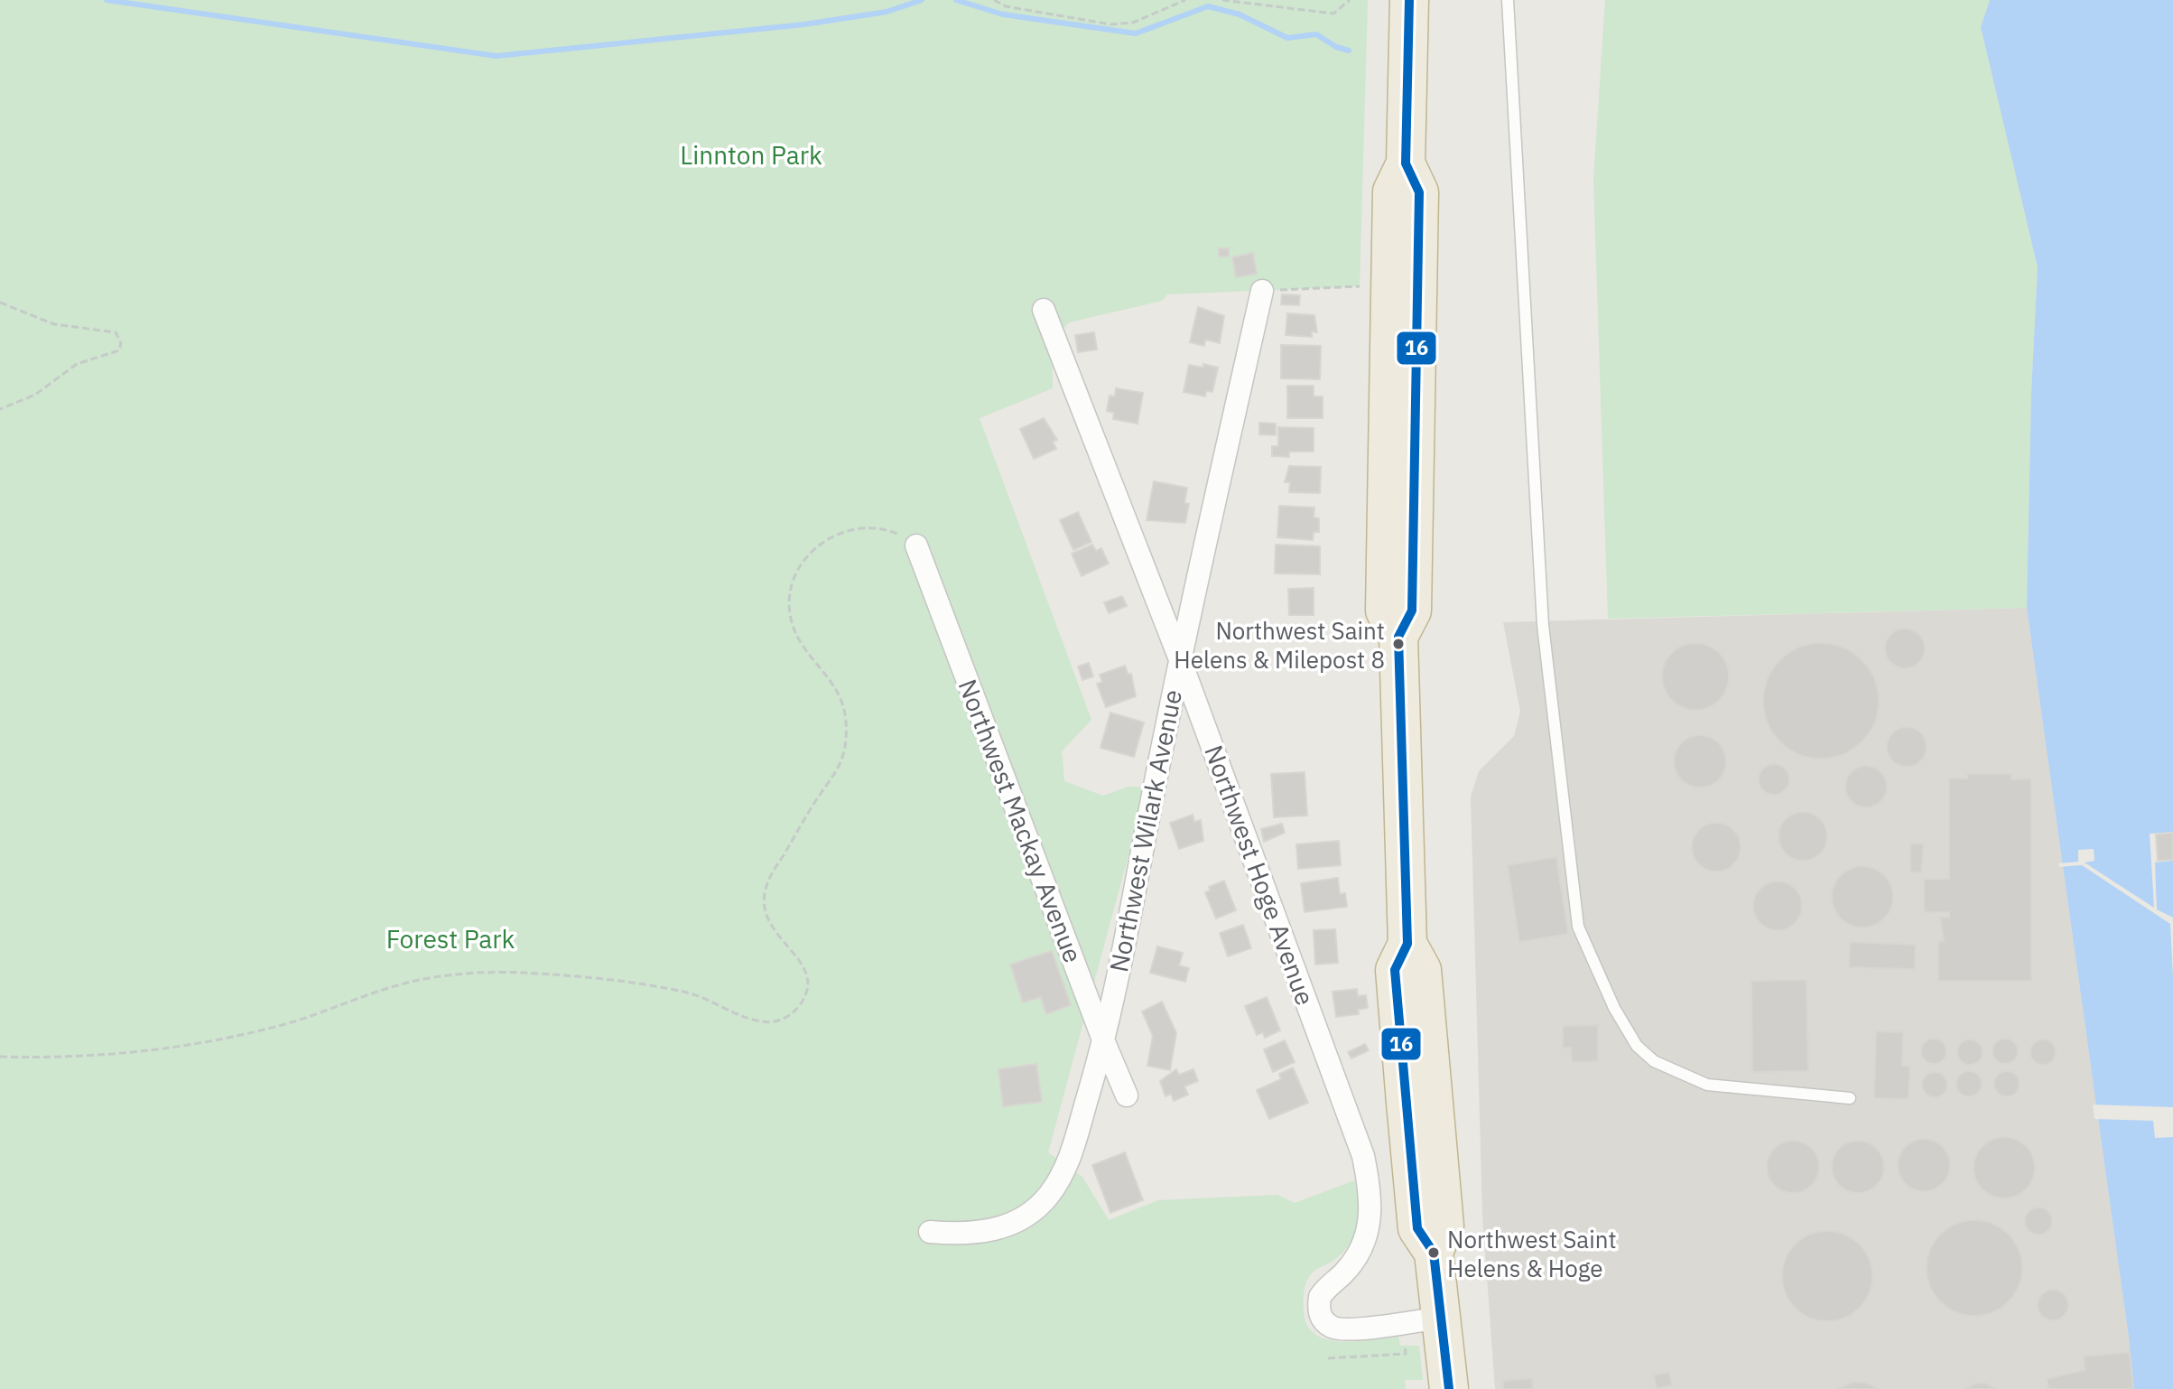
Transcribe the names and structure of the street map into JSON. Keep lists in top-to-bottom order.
{
  "streets": {
    "street": ["Northwest Mackay Avenue", "Northwest Wilark Avenue", "Northwest Hoge Avenue"]
  },
  "crossings": [
    ["Northwest Mackay Avenue", "Northwest Wilark Avenue"],
    ["Northwest Wilark Avenue", "Northwest Hoge Avenue"]
  ],
  "parks": ["Linnton Park", "Forest Park"],
  "places": ["Northwest Saint Helens & Milepost 8", "Northwest Saint Helens & Hoge"],
  "lines": ["transit line 16"]
}
